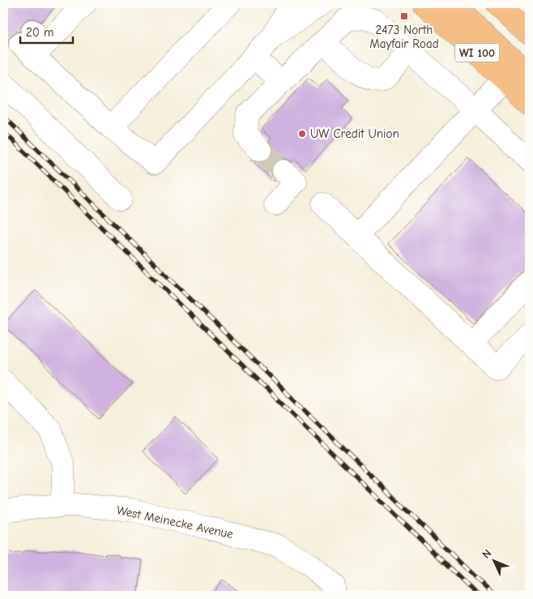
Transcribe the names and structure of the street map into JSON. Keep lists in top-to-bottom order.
{
  "streets": {
    "main road": ["WI 100"],
    "street": ["West Meinecke Avenue"]
  },
  "places": {
    "transit": ["2473 North Mayfair Road"],
    "other": ["UW Credit Union"]
  },
  "scale_bar": "20 m",
  "north": "top left"
}
